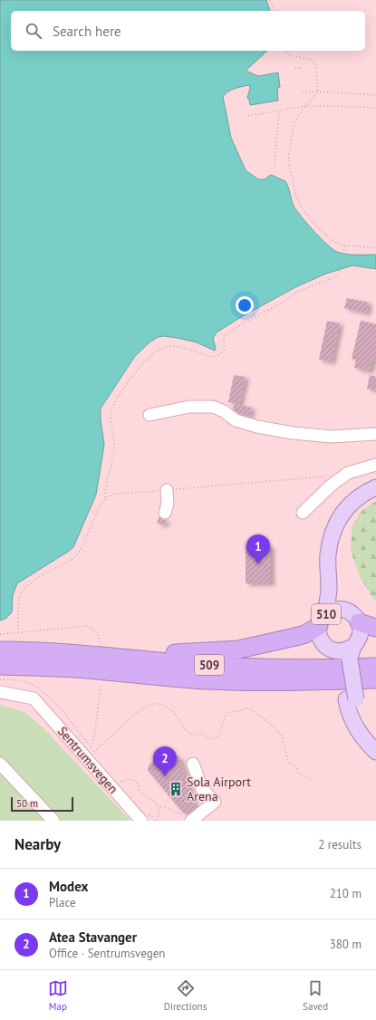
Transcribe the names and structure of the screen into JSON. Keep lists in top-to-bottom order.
{
  "streets": {
    "highway": ["509"],
    "main road": ["510"],
    "street": ["Sentrumsvegen"]
  },
  "crossings": [
    ["510", "509"]
  ],
  "places": {
    "building": ["Sola Airport Arena"]
  },
  "scale_bar": "50 m",
  "page": {
    "search": "Search here",
    "pins": ["1", "2"],
    "scale": "50 m",
    "heading": ["Nearby", "2 results"],
    "list": [
      {
        "mark": "1",
        "name": "Modex",
        "note": "Place",
        "value": "210 m"
      },
      {
        "mark": "2",
        "name": "Atea Stavanger",
        "note": "Office · Sentrumsvegen",
        "value": "380 m"
      }
    ],
    "nav": ["Map", "Directions", "Saved"]
  }
}
